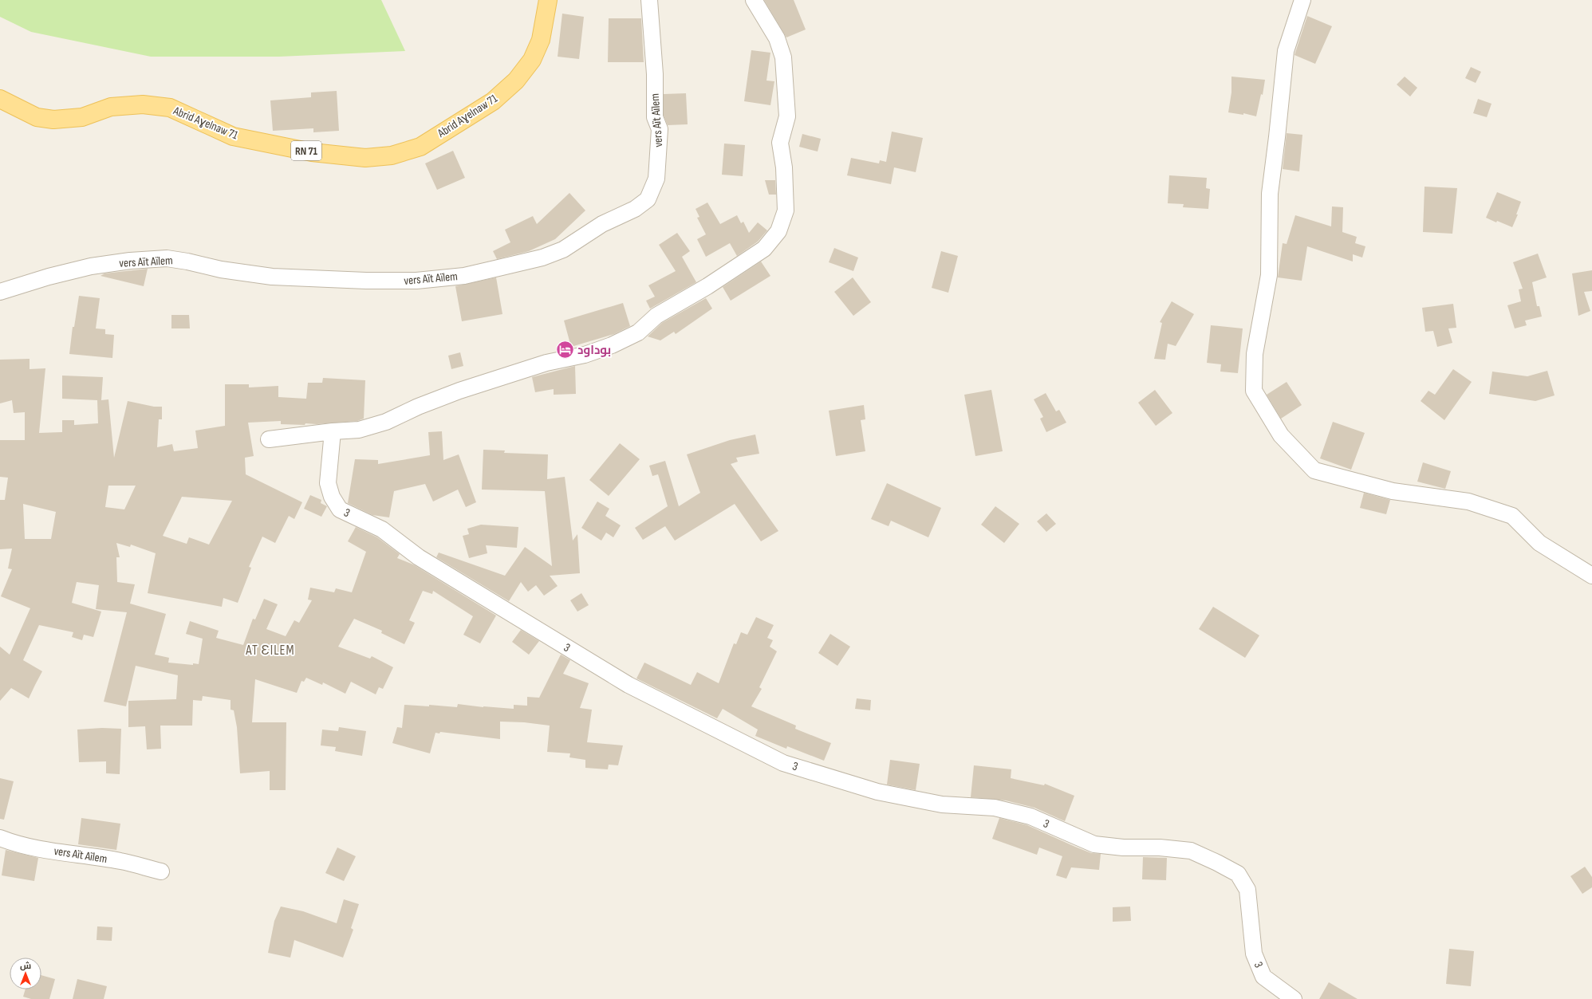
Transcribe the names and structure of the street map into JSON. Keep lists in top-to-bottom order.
{
  "streets": {
    "main road": ["Abrid Aɣelnaw 71", "RN 71"],
    "street": ["vers Aït Aïlem", "3"]
  },
  "districts": ["AT ƐILEM"],
  "places": {
    "hotel": ["بوداود"]
  },
  "north": "top"
}
